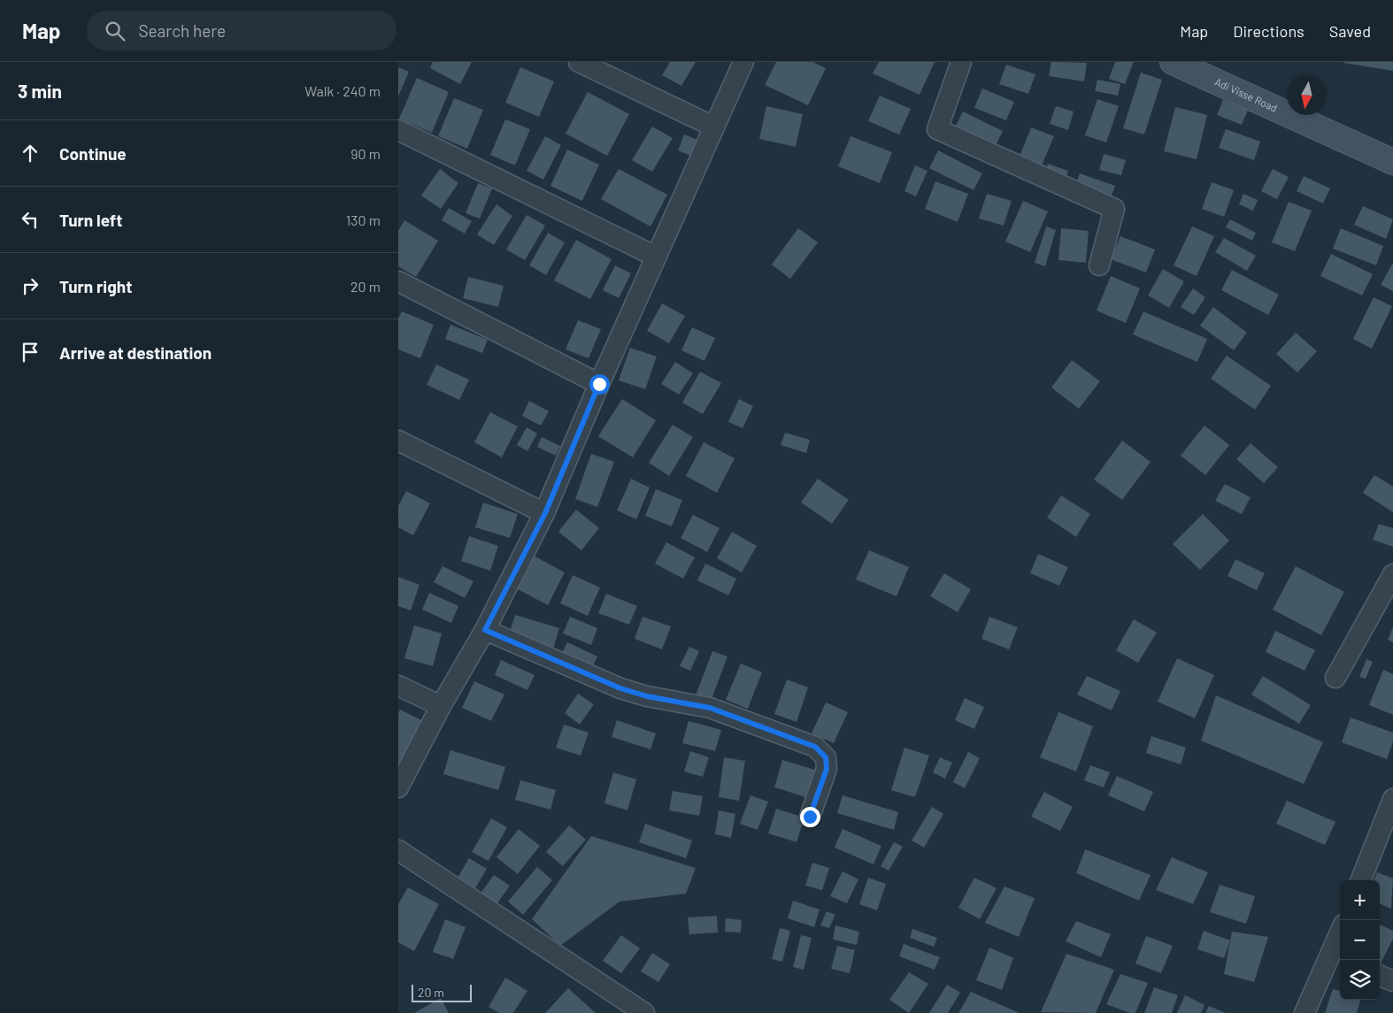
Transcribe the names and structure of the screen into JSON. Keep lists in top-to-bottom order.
{
  "streets": {
    "street": ["Adi Visse Road"]
  },
  "scale_bar": "20 m",
  "north": "bottom",
  "page": {
    "header": "Map",
    "search": "Search here",
    "nav": ["Map", "Directions", "Saved"],
    "heading": ["3 min", "Walk · 240 m"],
    "list": [
      ["Continue", "90 m"],
      ["Turn left", "130 m"],
      ["Turn right", "20 m"],
      "Arrive at destination"
    ],
    "map_buttons": ["+", "−"],
    "scale": "20 m"
  }
}
